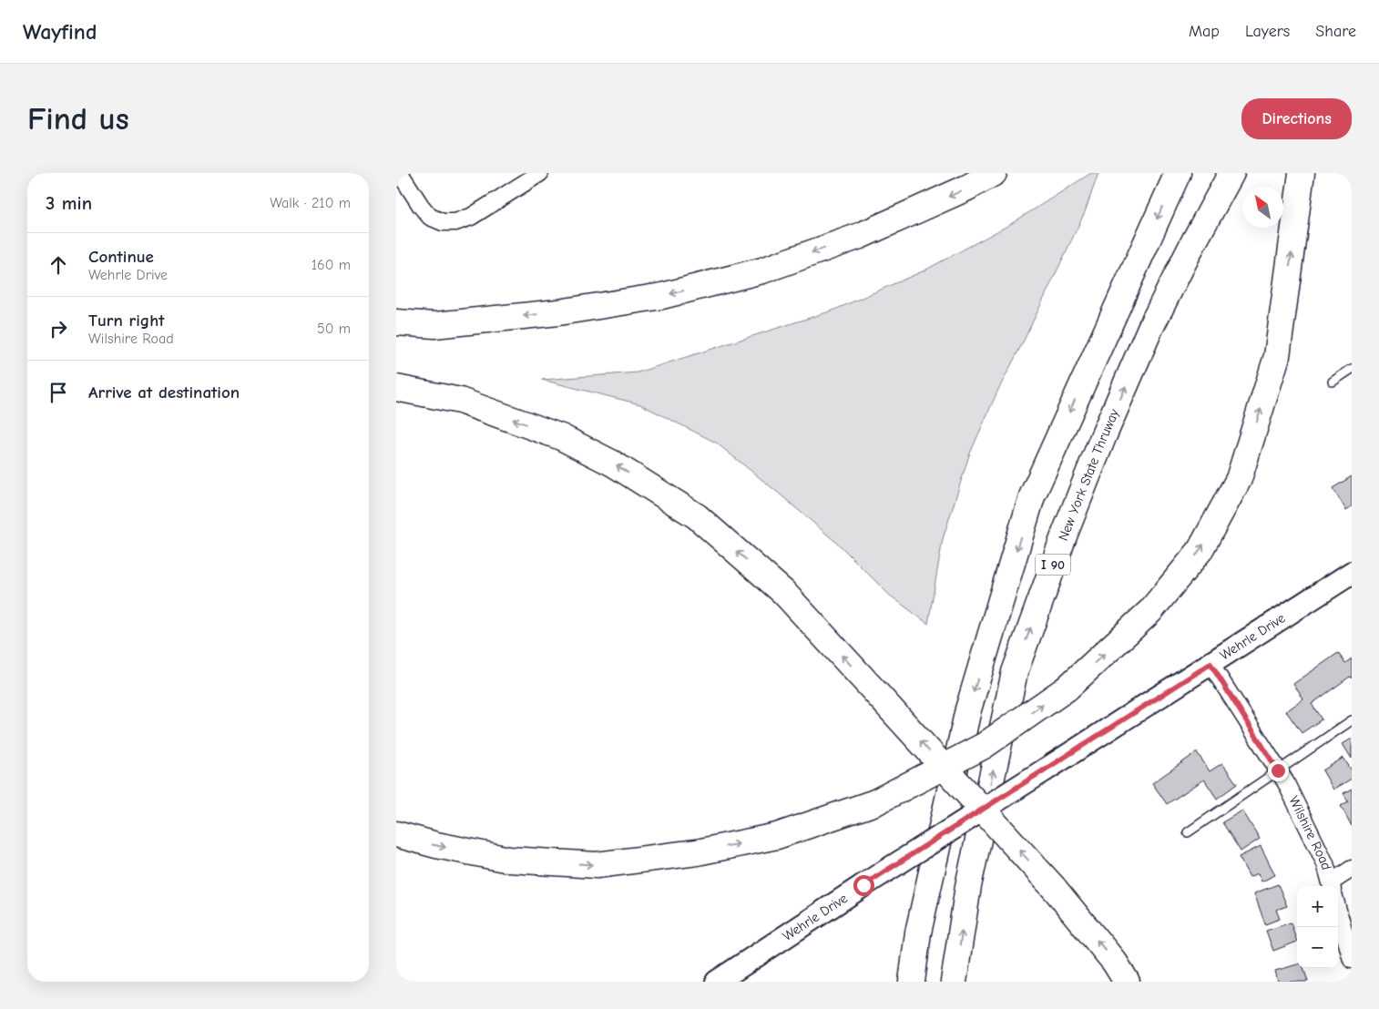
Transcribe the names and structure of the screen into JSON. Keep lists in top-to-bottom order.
{
  "streets": {
    "highway": ["New York State Thruway", "I 90"],
    "street": ["Wehrle Drive", "Wilshire Road"]
  },
  "crossings": [
    ["Wehrle Drive", "Wilshire Road"]
  ],
  "north": "top left",
  "page": {
    "header": "Wayfind",
    "nav": ["Map", "Layers", "Share"],
    "buttons": "Directions",
    "title": "Find us",
    "heading": ["3 min", "Walk · 210 m"],
    "list": [
      ["Continue", "Wehrle Drive", "160 m"],
      ["Turn right", "Wilshire Road", "50 m"],
      "Arrive at destination"
    ],
    "map_buttons": ["+", "−"]
  }
}
